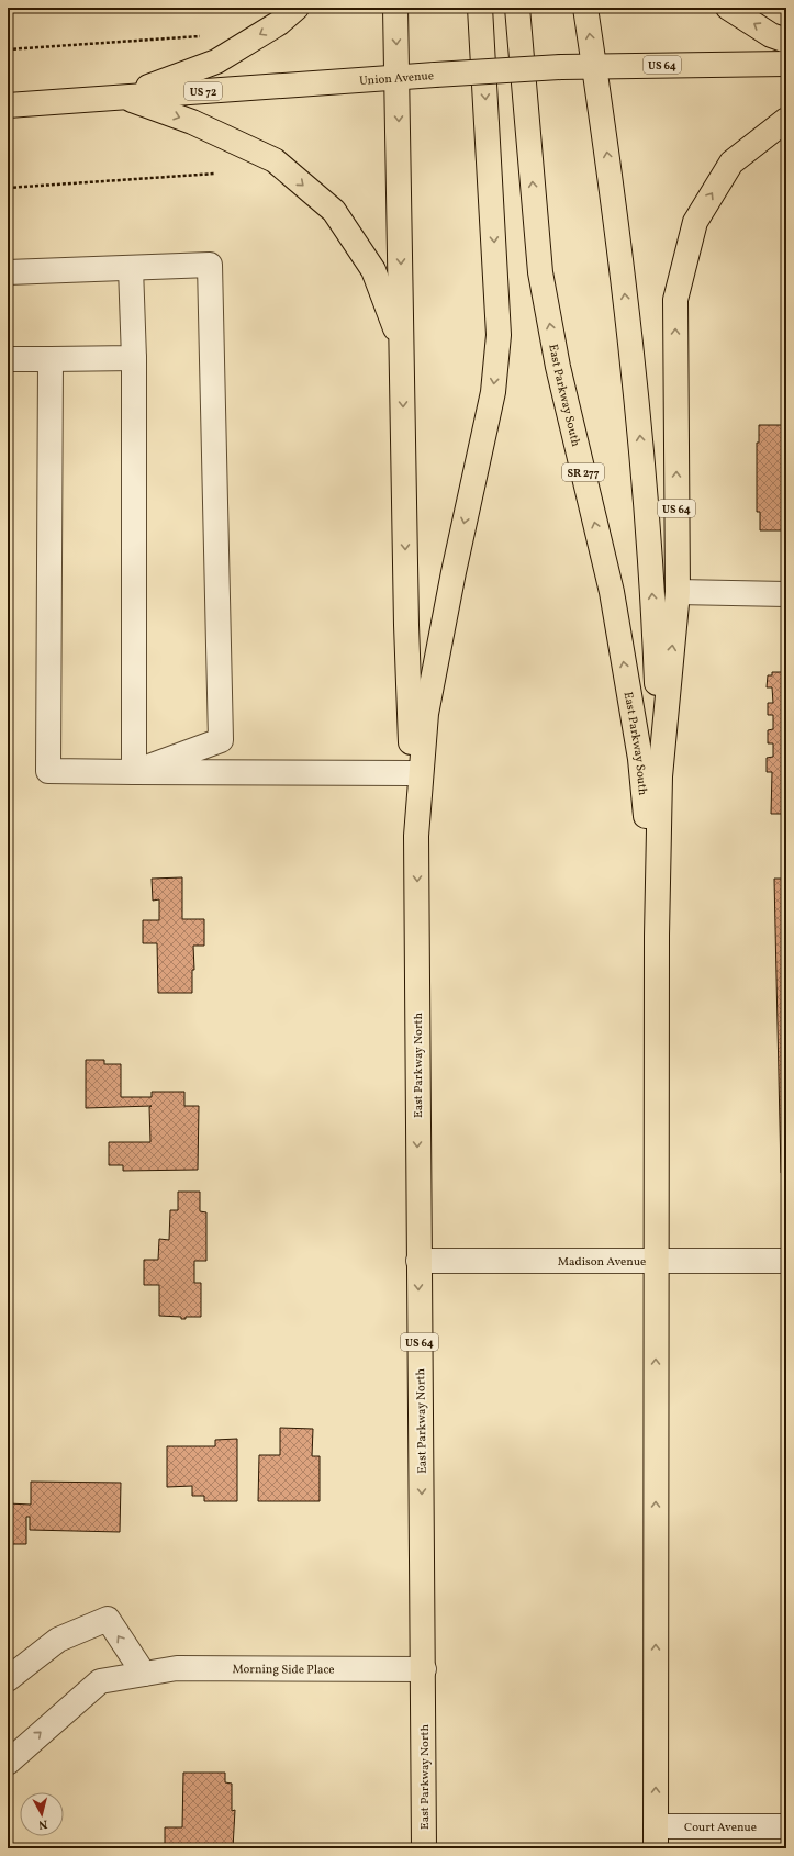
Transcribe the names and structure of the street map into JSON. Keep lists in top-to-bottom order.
{
  "streets": {
    "main road": [
      "US 64",
      "Union Avenue",
      "US 72",
      "East Parkway South",
      "SR 277",
      "East Parkway North"
    ],
    "street": ["Madison Avenue", "Morning Side Place", "Court Avenue"]
  },
  "crossings": [
    ["US 64", "Union Avenue"],
    ["US 64", "East Parkway South"],
    ["US 64", "East Parkway North"],
    ["US 64", "Madison Avenue"],
    ["US 64", "Court Avenue"],
    ["East Parkway North", "Madison Avenue"],
    ["East Parkway North", "Morning Side Place"]
  ],
  "one_way": ["East Parkway North", "Morning Side Place"],
  "north": "bottom"
}
